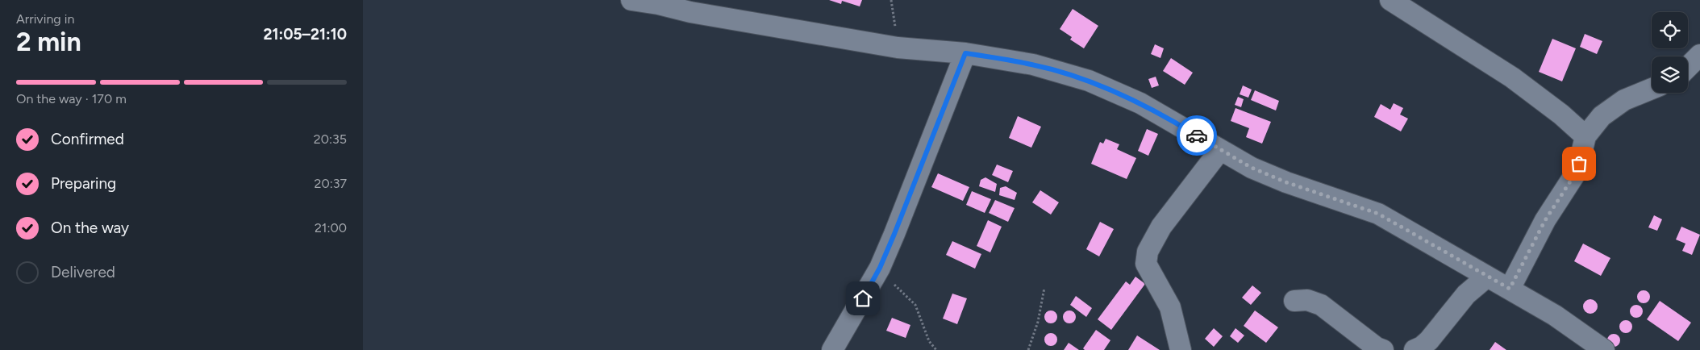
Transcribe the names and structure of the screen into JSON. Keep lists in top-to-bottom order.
{
  "page": {
    "heading": ["2 min", "Arriving in", "21:05–21:10"],
    "bar": "On the way · 170 m",
    "list": [
      ["Confirmed", "20:35"],
      ["Preparing", "20:37"],
      ["On the way", "21:00"],
      "Delivered"
    ]
  }
}
